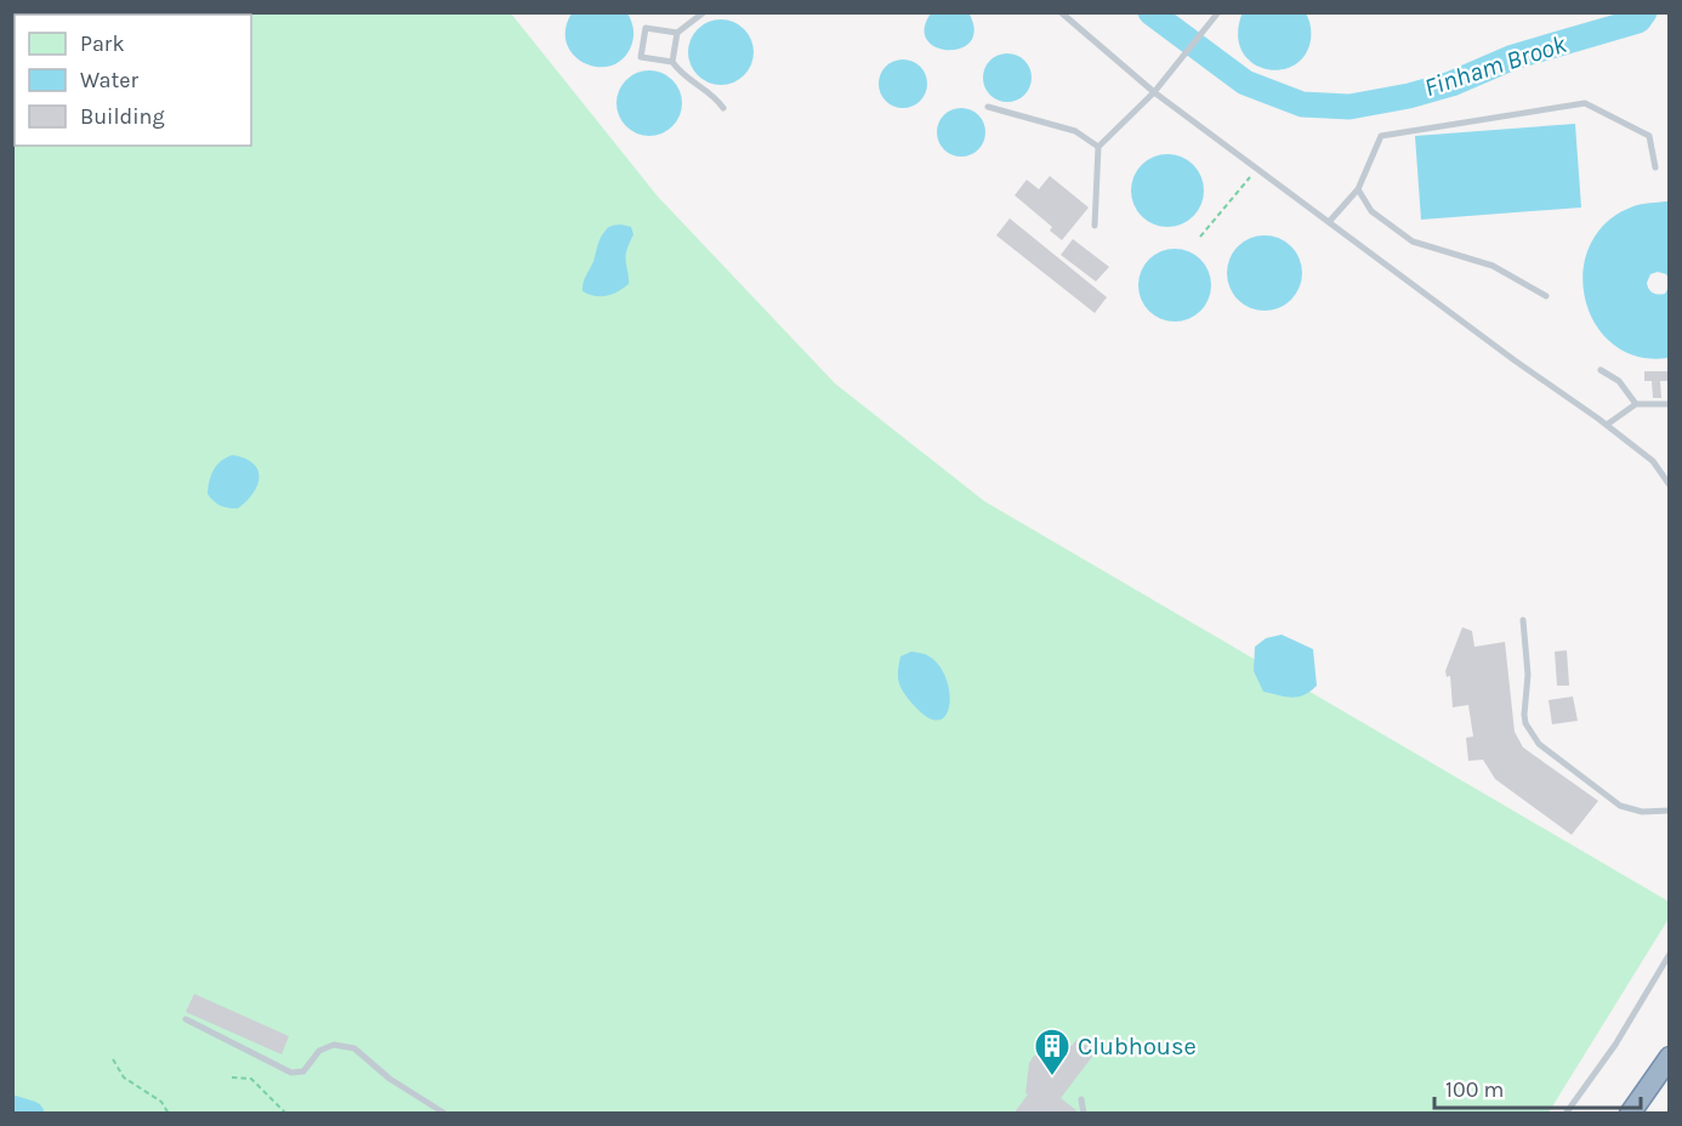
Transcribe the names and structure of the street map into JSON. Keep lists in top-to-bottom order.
{
  "water": ["Finham Brook"],
  "places": {
    "building": ["Clubhouse"]
  },
  "legend": ["Park", "Water", "Building"],
  "scale_bar": "100 m"
}
